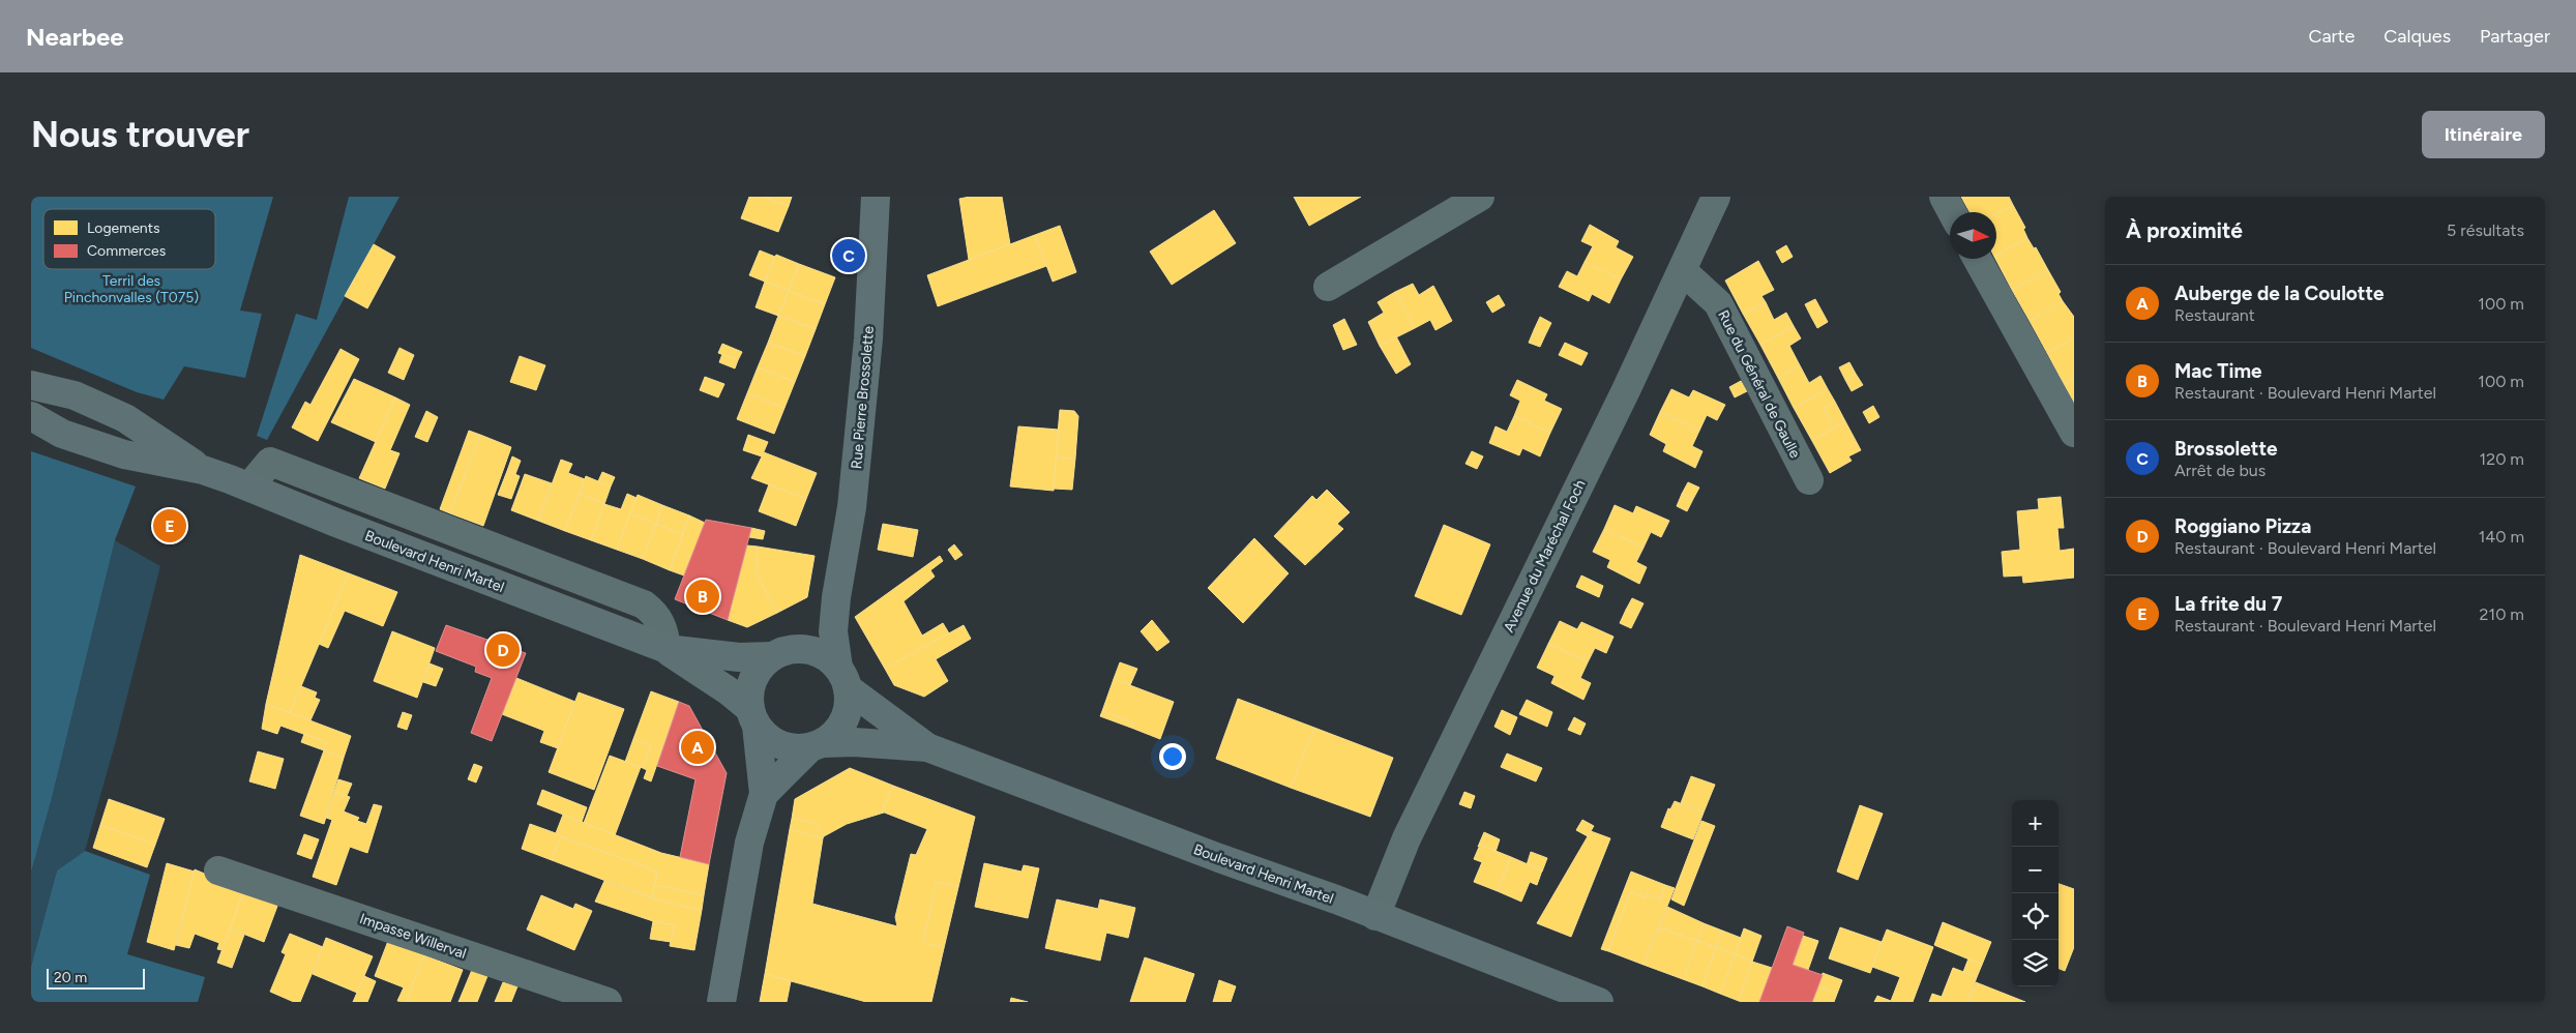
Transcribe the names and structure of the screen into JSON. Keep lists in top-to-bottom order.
{
  "streets": {
    "main road": ["Rue Pierre Brossolette", "Boulevard Henri Martel"],
    "street": ["Rue du Général de Gaulle", "Avenue du Maréchal Foch", "Impasse Willerval"]
  },
  "crossings": [
    ["Rue du Général de Gaulle", "Avenue du Maréchal Foch"],
    ["Rue Pierre Brossolette", "Boulevard Henri Martel"],
    ["Avenue du Maréchal Foch", "Boulevard Henri Martel"]
  ],
  "parks": ["Terril des Pinchonvalles (T075)"],
  "legend": ["Logements", "Commerces"],
  "scale_bar": "20 m",
  "north": "right",
  "page": {
    "header": "Nearbee",
    "nav": ["Carte", "Calques", "Partager"],
    "buttons": "Itinéraire",
    "title": "Nous trouver",
    "heading": ["À proximité", "5 résultats"],
    "pins": [
      "C",
      "E",
      "B",
      "D",
      "A"
    ],
    "list": [
      {
        "mark": "A",
        "name": "Auberge de la Coulotte",
        "note": "Restaurant",
        "value": "100 m"
      },
      {
        "mark": "B",
        "name": "Mac Time",
        "note": "Restaurant · Boulevard Henri Martel",
        "value": "100 m"
      },
      {
        "mark": "C",
        "name": "Brossolette",
        "note": "Arrêt de bus",
        "value": "120 m"
      },
      {
        "mark": "D",
        "name": "Roggiano Pizza",
        "note": "Restaurant · Boulevard Henri Martel",
        "value": "140 m"
      },
      {
        "mark": "E",
        "name": "La frite du 7",
        "note": "Restaurant · Boulevard Henri Martel",
        "value": "210 m"
      }
    ],
    "map_buttons": ["+", "−"],
    "scale": "20 m"
  }
}
